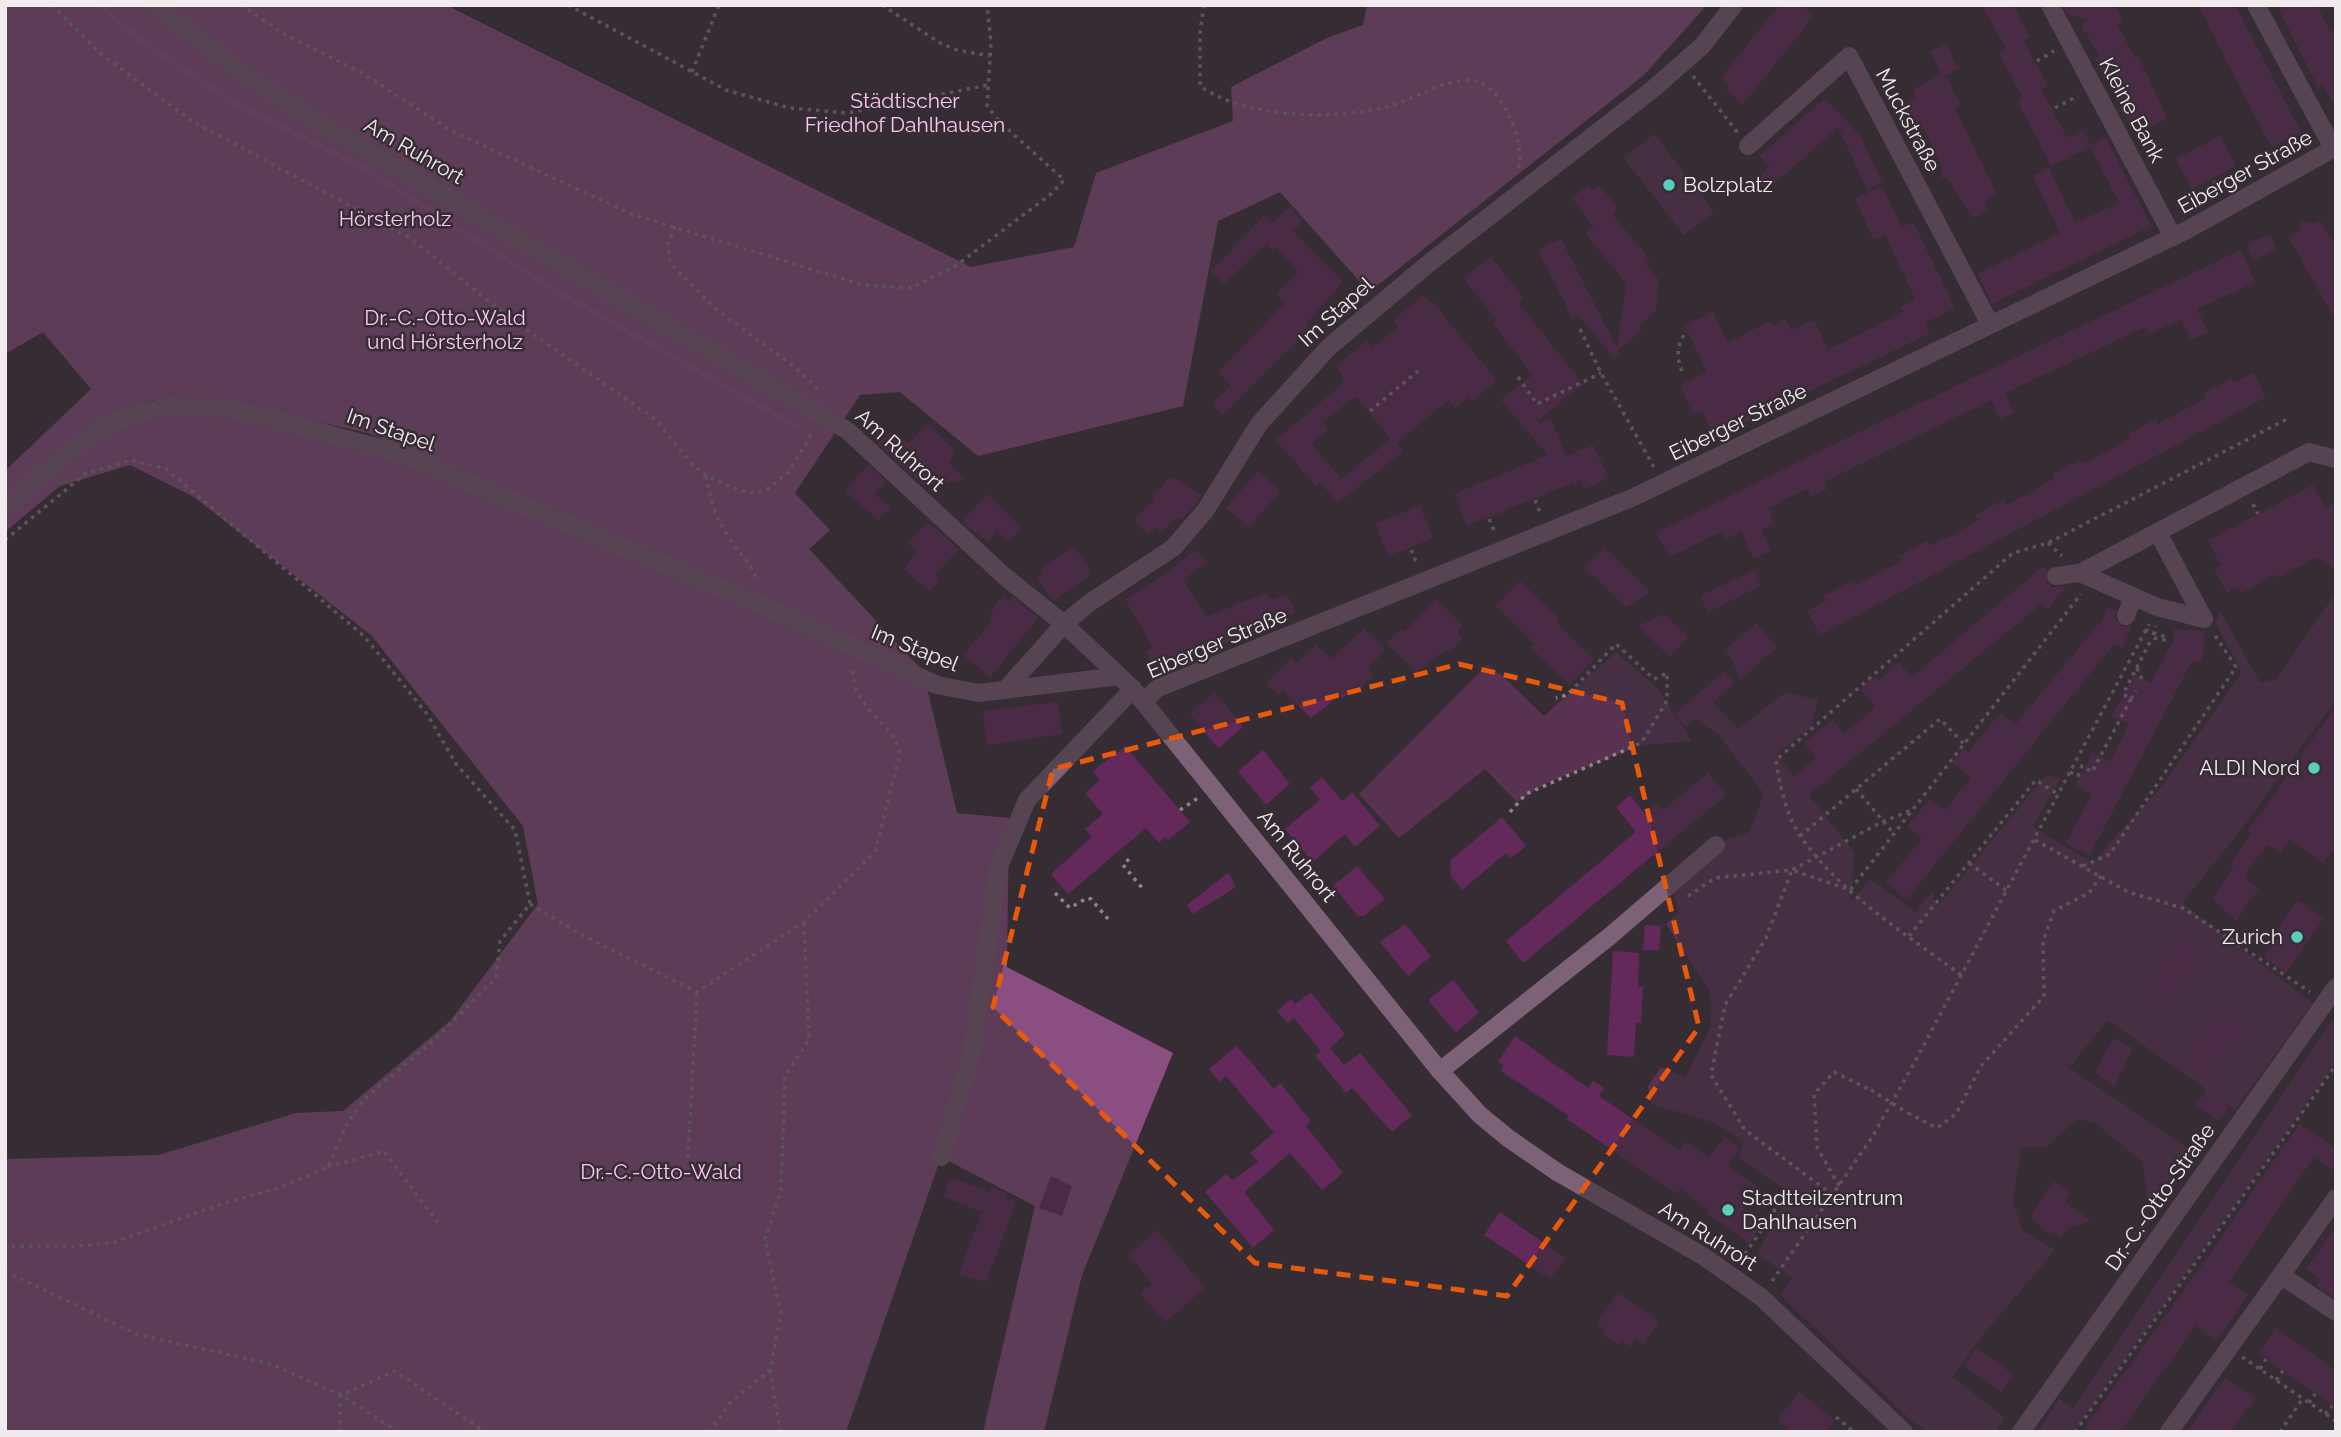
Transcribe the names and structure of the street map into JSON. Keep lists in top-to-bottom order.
{
  "streets": {
    "street": [
      "Kleine Bank",
      "Muckstraße",
      "Am Ruhrort",
      "Eiberger Straße",
      "Im Stapel",
      "Dr.-C.-Otto-Straße"
    ]
  },
  "crossings": [
    ["Kleine Bank", "Eiberger Straße"],
    ["Muckstraße", "Eiberger Straße"],
    ["Am Ruhrort", "Eiberger Straße"],
    ["Am Ruhrort", "Im Stapel"],
    ["Eiberger Straße", "Im Stapel"]
  ],
  "parks": [
    "Städtischer Friedhof Dahlhausen",
    "Hörsterholz",
    "Dr.-C.-Otto-Wald und Hörsterholz",
    "Dr.-C.-Otto-Wald"
  ],
  "places": [
    "Bolzplatz",
    "ALDI Nord",
    "Zurich",
    "Stadtteilzentrum Dahlhausen"
  ]
}
